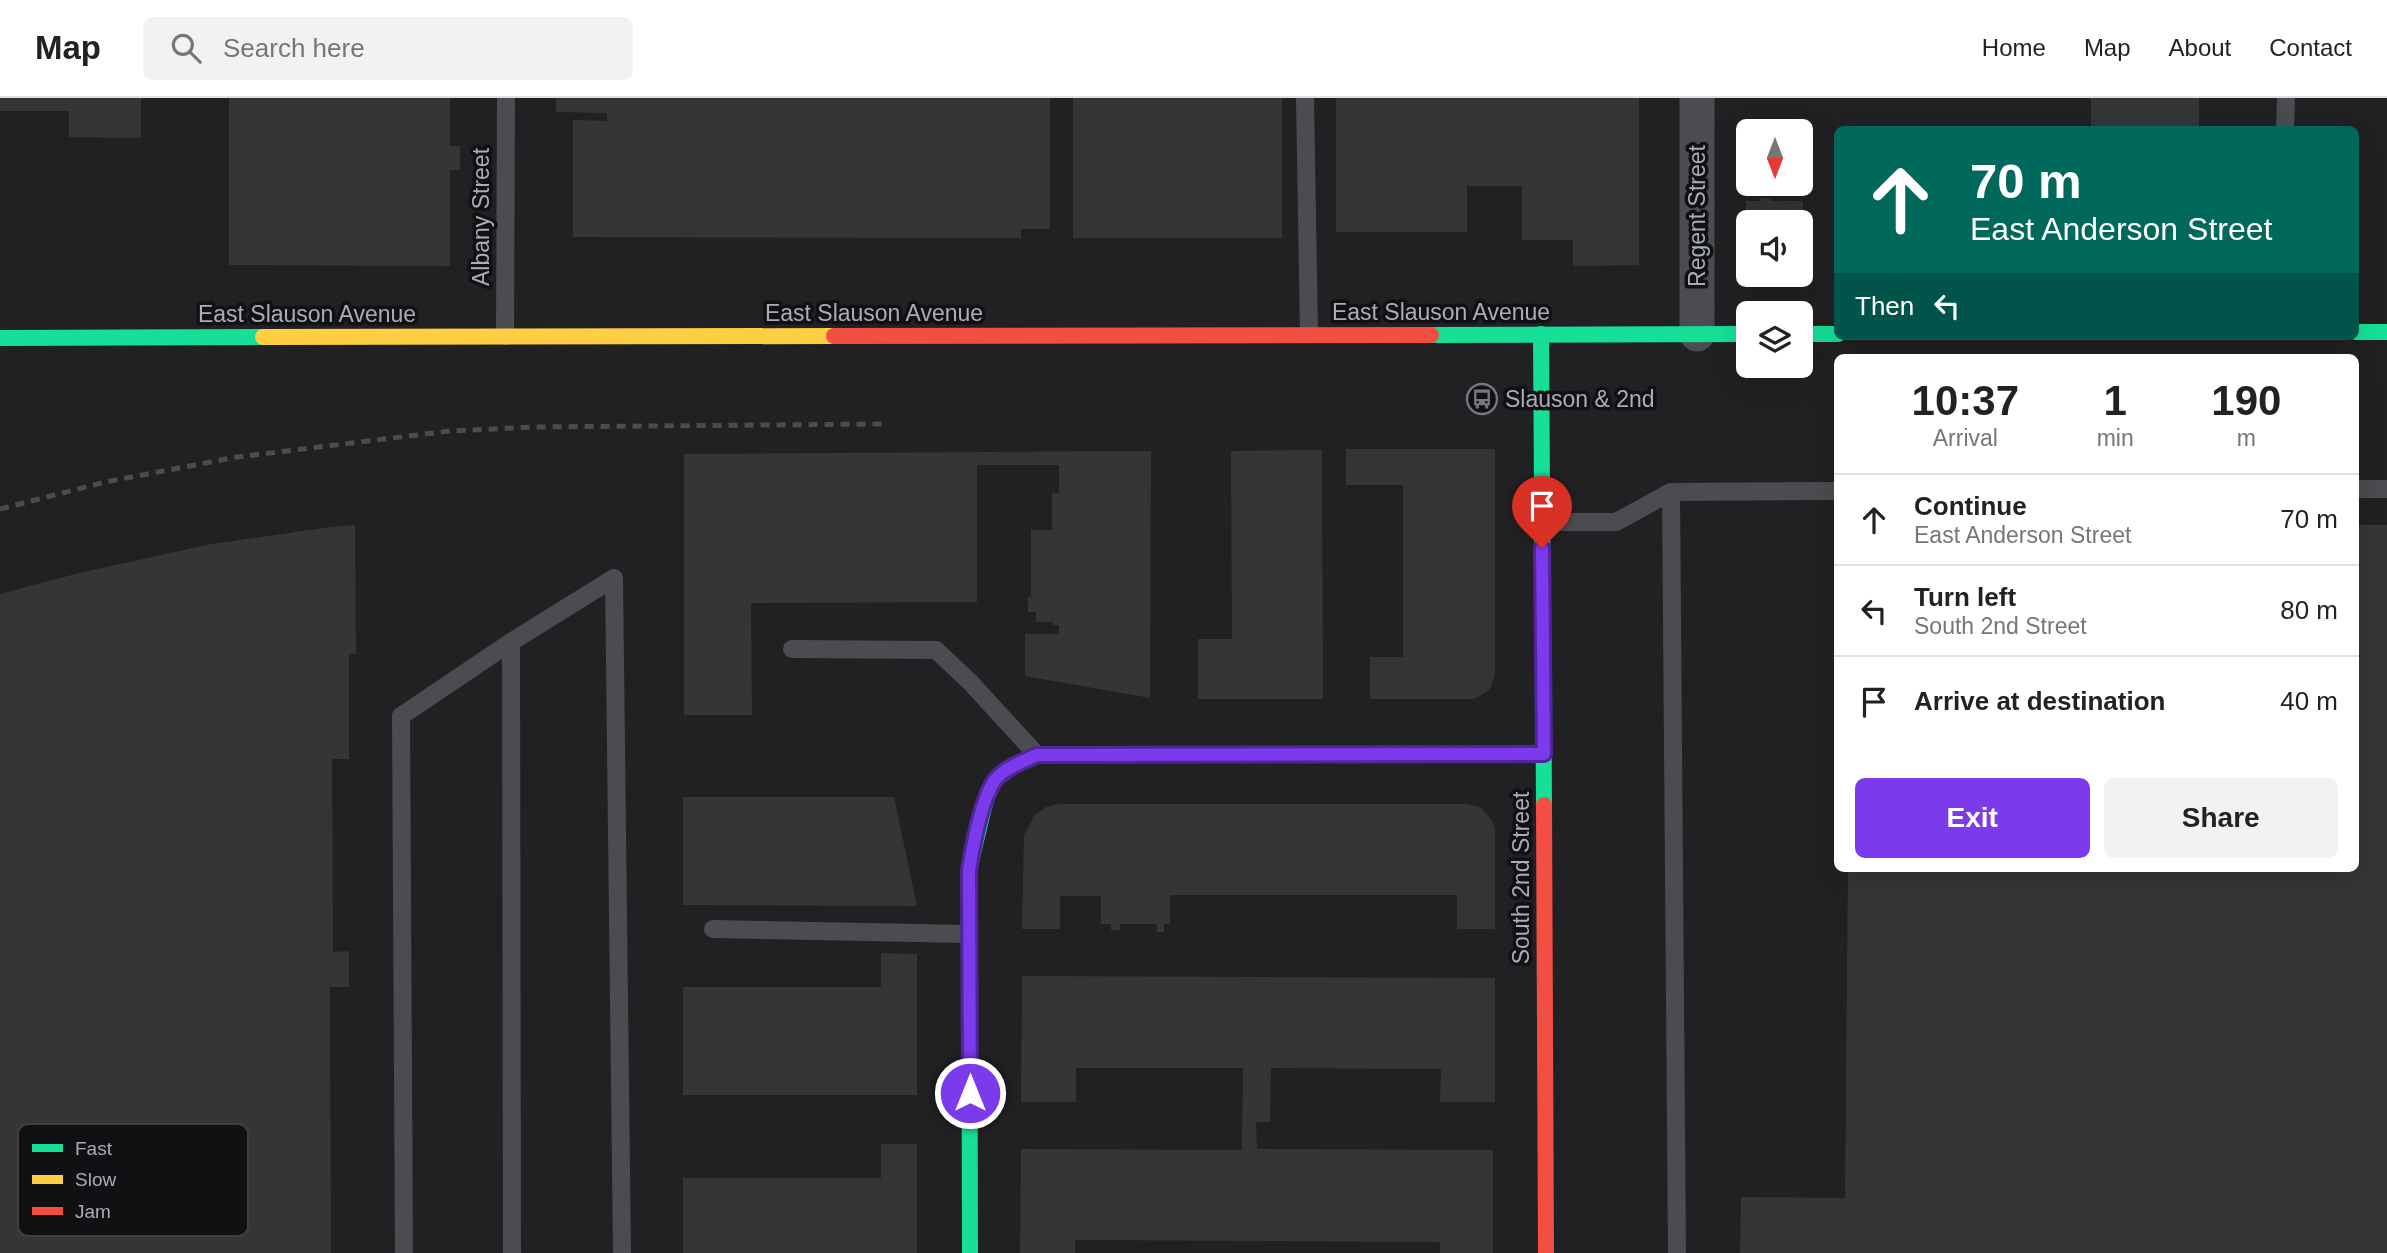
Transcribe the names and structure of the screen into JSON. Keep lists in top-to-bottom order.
{
  "streets": {
    "street": ["Regent Street", "East Slauson Avenue", "South 2nd Street"],
    "lane": ["Albany Street"]
  },
  "crossings": [
    ["Regent Street", "East Slauson Avenue"],
    ["Albany Street", "East Slauson Avenue"],
    ["East Slauson Avenue", "South 2nd Street"]
  ],
  "places": {
    "bus stop": ["Slauson & 2nd"]
  },
  "legend": ["Fast", "Slow", "Jam"],
  "north": "bottom",
  "page": {
    "header": "Map",
    "search": "Search here",
    "nav": [
      "Home",
      "Map",
      "About",
      "Contact"
    ],
    "turn": ["70 m", "East Anderson Street"],
    "then": "Then",
    "eta": [
      "10:37",
      "Arrival",
      "1",
      "min",
      "190",
      "m"
    ],
    "list": [
      {
        "name": "Continue",
        "note": "East Anderson Street",
        "value": "70 m"
      },
      {
        "name": "Turn left",
        "note": "South 2nd Street",
        "value": "80 m"
      },
      {
        "name": "Arrive at destination",
        "value": "40 m"
      }
    ],
    "buttons": ["Exit", "Share"]
  }
}
